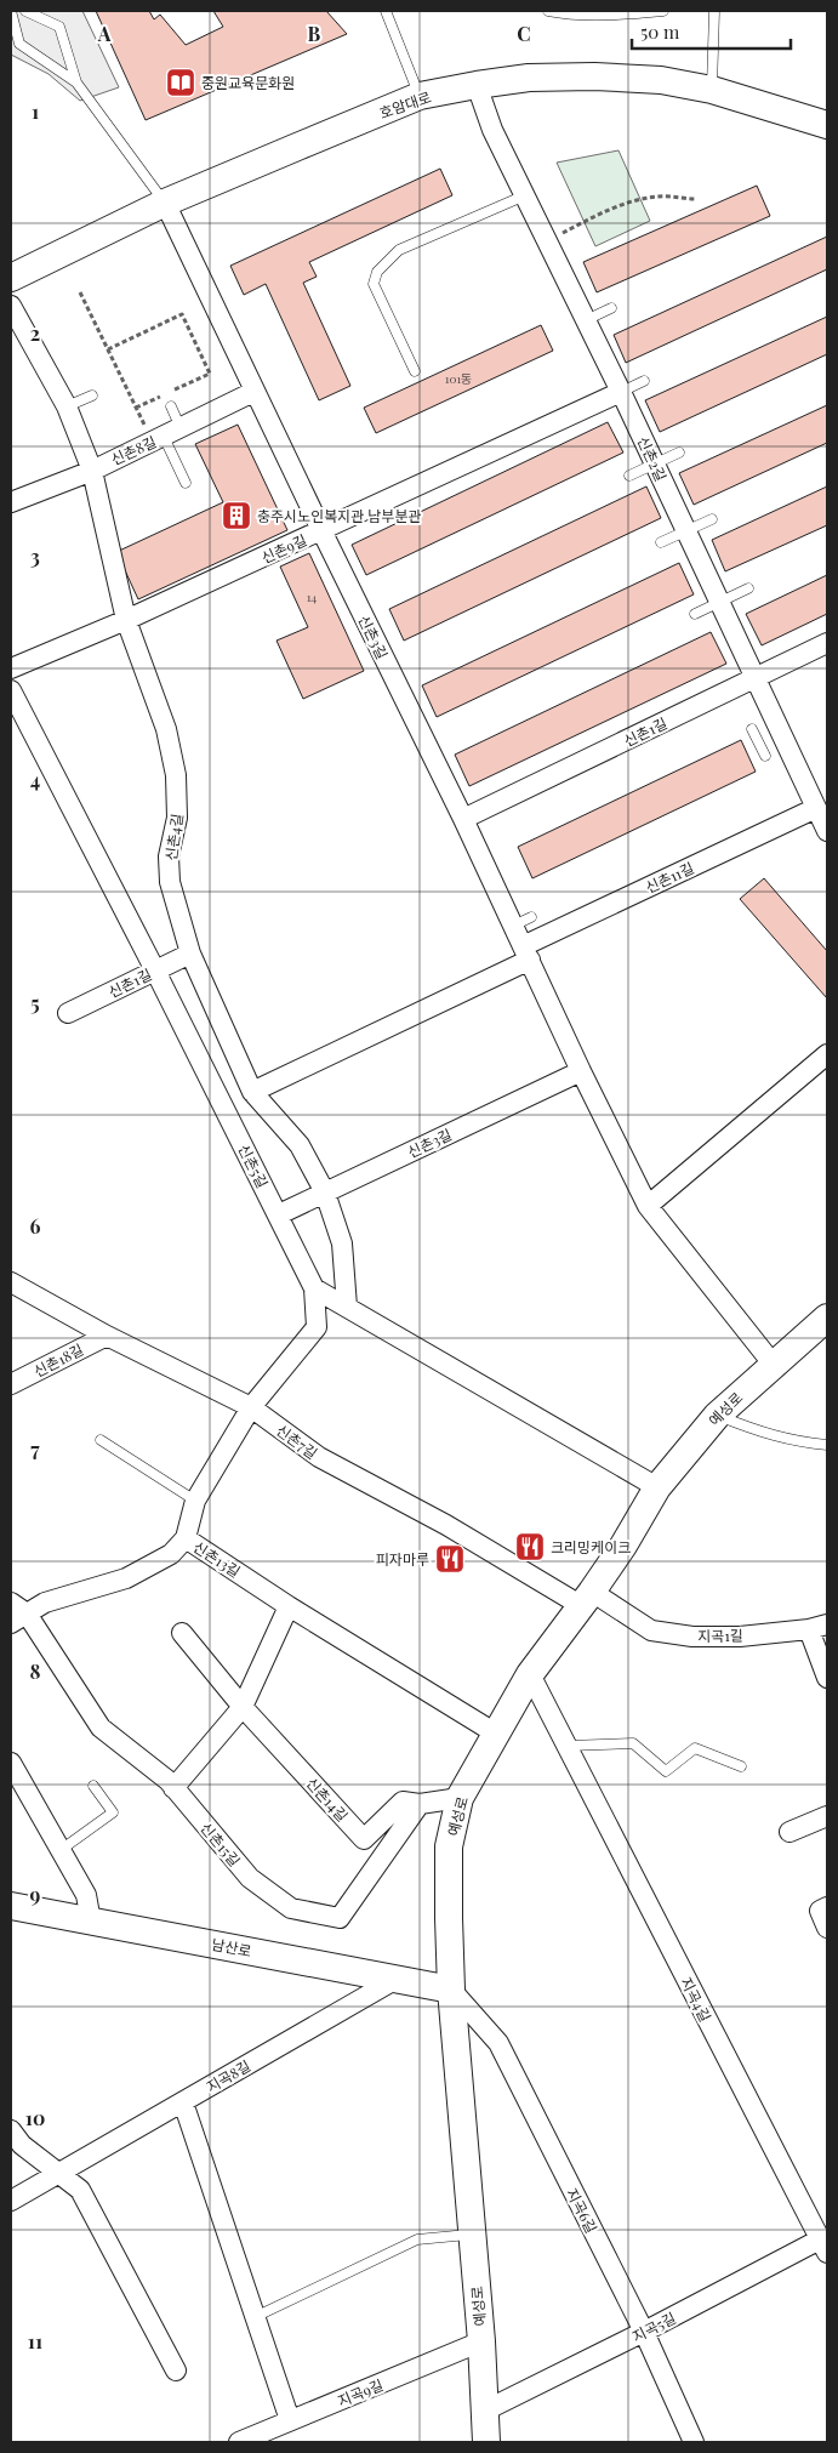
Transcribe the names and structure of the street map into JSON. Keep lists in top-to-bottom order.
{
  "streets": {
    "street": [
      "호암대로",
      "신촌8길",
      "신촌2길",
      "신촌9길",
      "신촌3길",
      "신촌1길",
      "신촌4길",
      "신촌11길",
      "신촌5길",
      "신촌18길",
      "예성로",
      "신촌7길",
      "신촌13길",
      "지곡1길",
      "신촌14길",
      "신촌15길",
      "남산로",
      "지곡4길",
      "지곡8길",
      "지곡6길",
      "지곡5길",
      "지곡9길"
    ]
  },
  "crossings": [
    ["호암대로", "신촌2길"],
    ["호암대로", "신촌3길"],
    ["신촌8길", "신촌3길"],
    ["신촌8길", "신촌4길"],
    ["신촌2길", "신촌9길"],
    ["신촌2길", "신촌1길"],
    ["신촌2길", "신촌11길"],
    ["신촌9길", "신촌3길"],
    ["신촌9길", "신촌4길"],
    ["신촌3길", "신촌1길"],
    ["신촌3길", "신촌4길"],
    ["신촌3길", "신촌11길"],
    ["신촌3길", "신촌5길"],
    ["신촌3길", "예성로"],
    ["신촌1길", "신촌4길"],
    ["신촌1길", "신촌5길"],
    ["신촌4길", "신촌11길"],
    ["신촌5길", "신촌13길"],
    ["신촌18길", "신촌7길"],
    ["예성로", "신촌7길"],
    ["예성로", "신촌13길"],
    ["예성로", "지곡1길"],
    ["예성로", "남산로"],
    ["예성로", "지곡4길"],
    ["예성로", "지곡6길"],
    ["예성로", "지곡5길"],
    ["예성로", "지곡9길"],
    ["신촌7길", "신촌13길"],
    ["신촌7길", "지곡1길"],
    ["신촌14길", "신촌15길"],
    ["남산로", "지곡8길"],
    ["남산로", "지곡6길"],
    ["지곡4길", "지곡5길"],
    ["지곡6길", "지곡5길"]
  ],
  "places": {
    "library": ["중원교육문화원"],
    "building": ["충주시노인복지관 남부분관"],
    "restaurant": ["크리밍케이크", "피자마루"]
  },
  "house_numbers": ["101동", "14"],
  "scale_bar": "50 m",
  "grid": {
    "columns": ["A", "B", "C"],
    "rows": [
      "1",
      "2",
      "3",
      "4",
      "5",
      "6",
      "7",
      "8",
      "9",
      "10",
      "11"
    ]
  }
}
